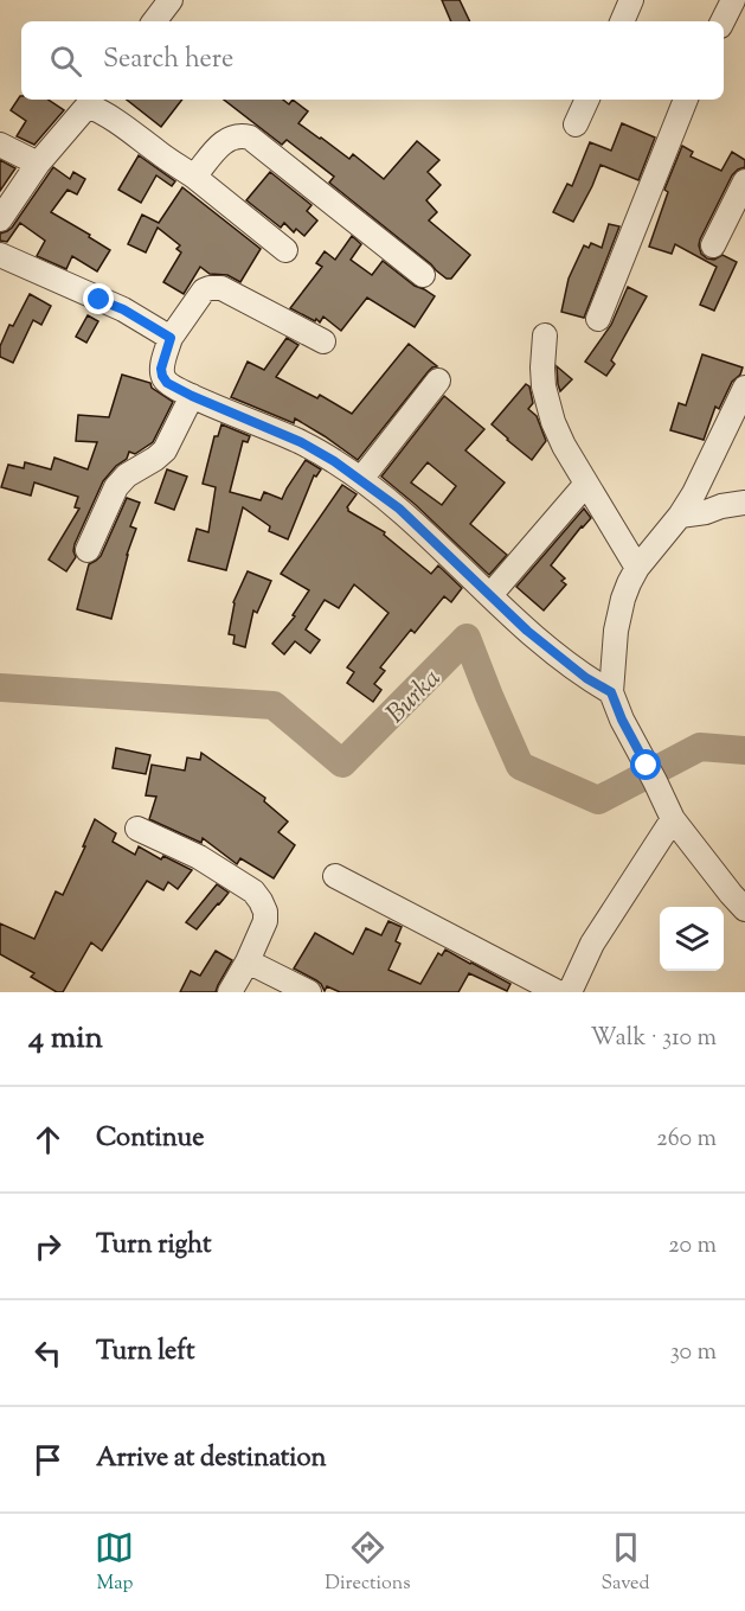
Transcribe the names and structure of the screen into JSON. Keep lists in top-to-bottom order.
{
  "water": ["Burka"],
  "page": {
    "search": "Search here",
    "heading": ["4 min", "Walk · 310 m"],
    "list": [
      ["Continue", "260 m"],
      ["Turn right", "20 m"],
      ["Turn left", "30 m"],
      "Arrive at destination"
    ],
    "nav": ["Map", "Directions", "Saved"]
  }
}
